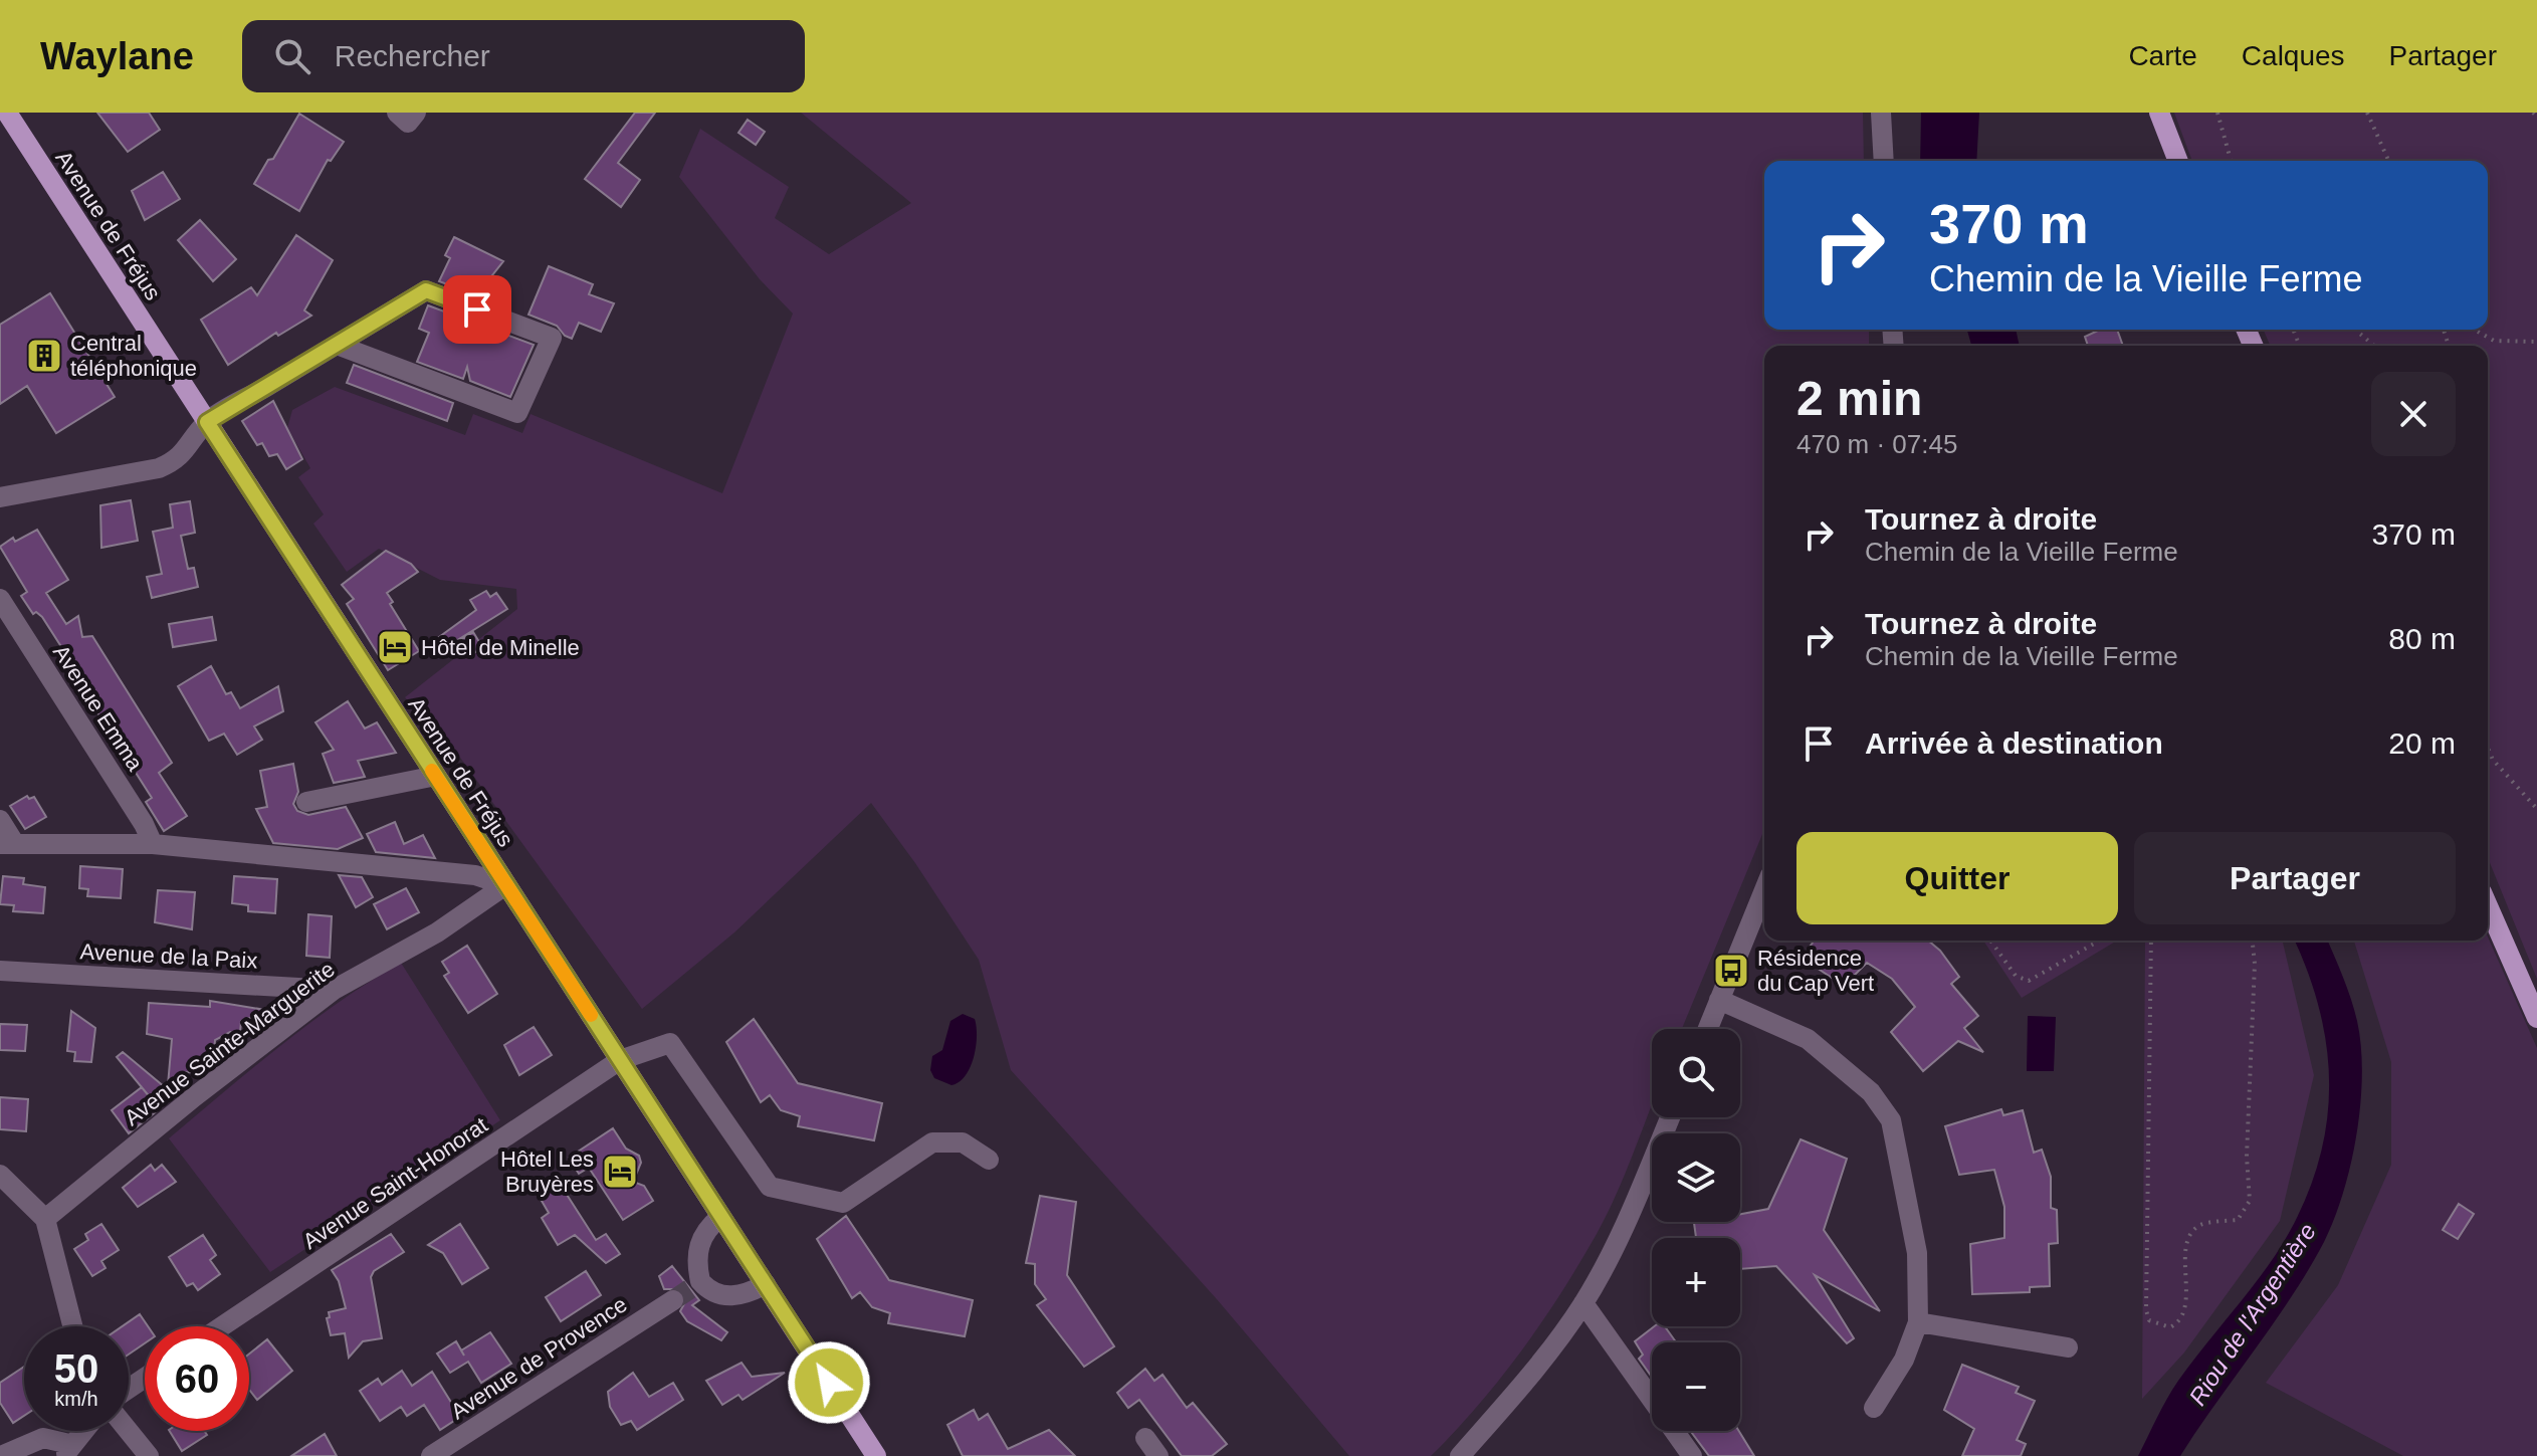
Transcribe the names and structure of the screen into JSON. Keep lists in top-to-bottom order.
{
  "streets": {
    "main road": ["Avenue de Fréjus"],
    "street": [
      "Avenue Emma",
      "Avenue de la Paix",
      "Avenue Sainte-Marguerite",
      "Avenue Saint-Honorat",
      "Avenue de Provence"
    ]
  },
  "crossings": [
    ["Avenue de Fréjus", "Avenue Sainte-Marguerite"],
    ["Avenue de Fréjus", "Avenue Saint-Honorat"],
    ["Avenue de la Paix", "Avenue Sainte-Marguerite"]
  ],
  "water": ["Riou de l'Argentière"],
  "places": {
    "building": ["Central téléphonique"],
    "hotel": ["Hôtel de Minelle", "Hôtel Les Bruyères"],
    "bus stop": ["Résidence du Cap Vert"]
  },
  "page": {
    "header": "Waylane",
    "search": "Rechercher",
    "nav": ["Carte", "Calques", "Partager"],
    "turn": ["370 m", "Chemin de la Vieille Ferme"],
    "heading": ["2 min", "470 m · 07:45"],
    "list": [
      {
        "name": "Tournez à droite",
        "note": "Chemin de la Vieille Ferme",
        "value": "370 m"
      },
      {
        "name": "Tournez à droite",
        "note": "Chemin de la Vieille Ferme",
        "value": "80 m"
      },
      {
        "name": "Arrivée à destination",
        "value": "20 m"
      }
    ],
    "buttons": ["Quitter", "Partager"],
    "map_buttons": ["+", "−"],
    "speed": "50 km/h",
    "limit": "60"
  }
}
